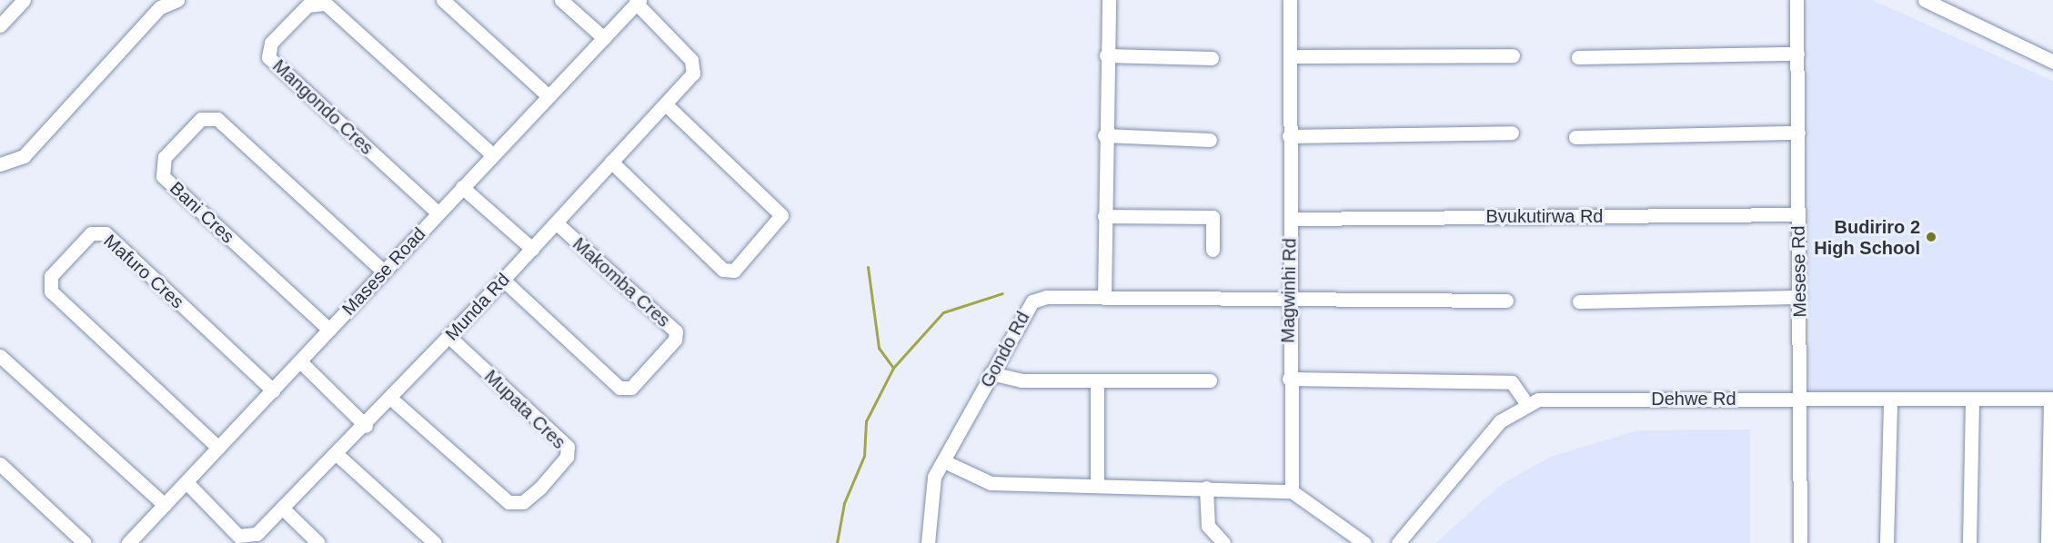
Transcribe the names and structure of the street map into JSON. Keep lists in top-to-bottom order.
{
  "streets": {
    "street": [
      "Mangondo Cres",
      "Bani Cres",
      "Bvukutirwa Rd",
      "Mafuro Cres",
      "Masese Road",
      "Mesese Rd",
      "Makomba Cres",
      "Magwinhi Rd",
      "Munda Rd",
      "Gondo Rd",
      "Dehwe Rd",
      "Mupata Cres"
    ]
  },
  "crossings": [
    ["Mangondo Cres", "Masese Road"],
    ["Bani Cres", "Masese Road"],
    ["Bvukutirwa Rd", "Mesese Rd"],
    ["Bvukutirwa Rd", "Magwinhi Rd"],
    ["Mafuro Cres", "Masese Road"],
    ["Masese Road", "Munda Rd"],
    ["Mesese Rd", "Dehwe Rd"],
    ["Makomba Cres", "Munda Rd"],
    ["Magwinhi Rd", "Gondo Rd"],
    ["Munda Rd", "Mupata Cres"]
  ],
  "places": ["Budiriro 2 High School"]
}
